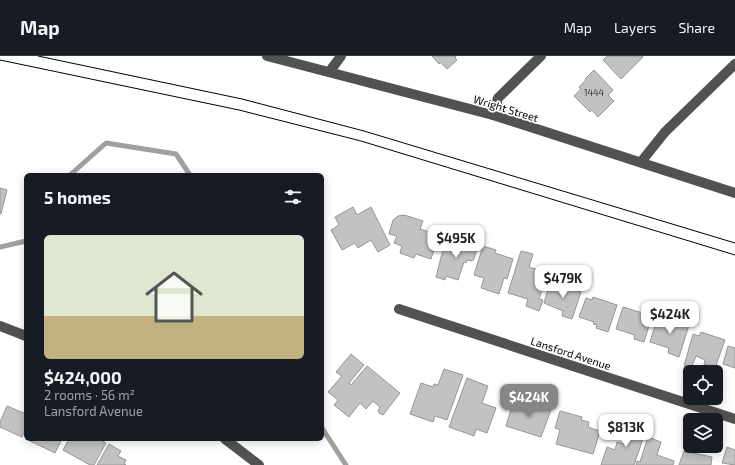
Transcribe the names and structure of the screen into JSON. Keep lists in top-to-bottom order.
{
  "streets": {
    "street": ["Wright Street", "Lansford Avenue"]
  },
  "house_numbers": ["1444"],
  "page": {
    "header": "Map",
    "nav": ["Map", "Layers", "Share"],
    "heading": "5 homes",
    "list": [
      {
        "name": "$424,000",
        "note": "2 rooms · 56 m² · Lansford Avenue"
      }
    ],
    "price": [
      "$495K",
      "$479K",
      "$424K",
      "$424K",
      "$813K"
    ]
  }
}
